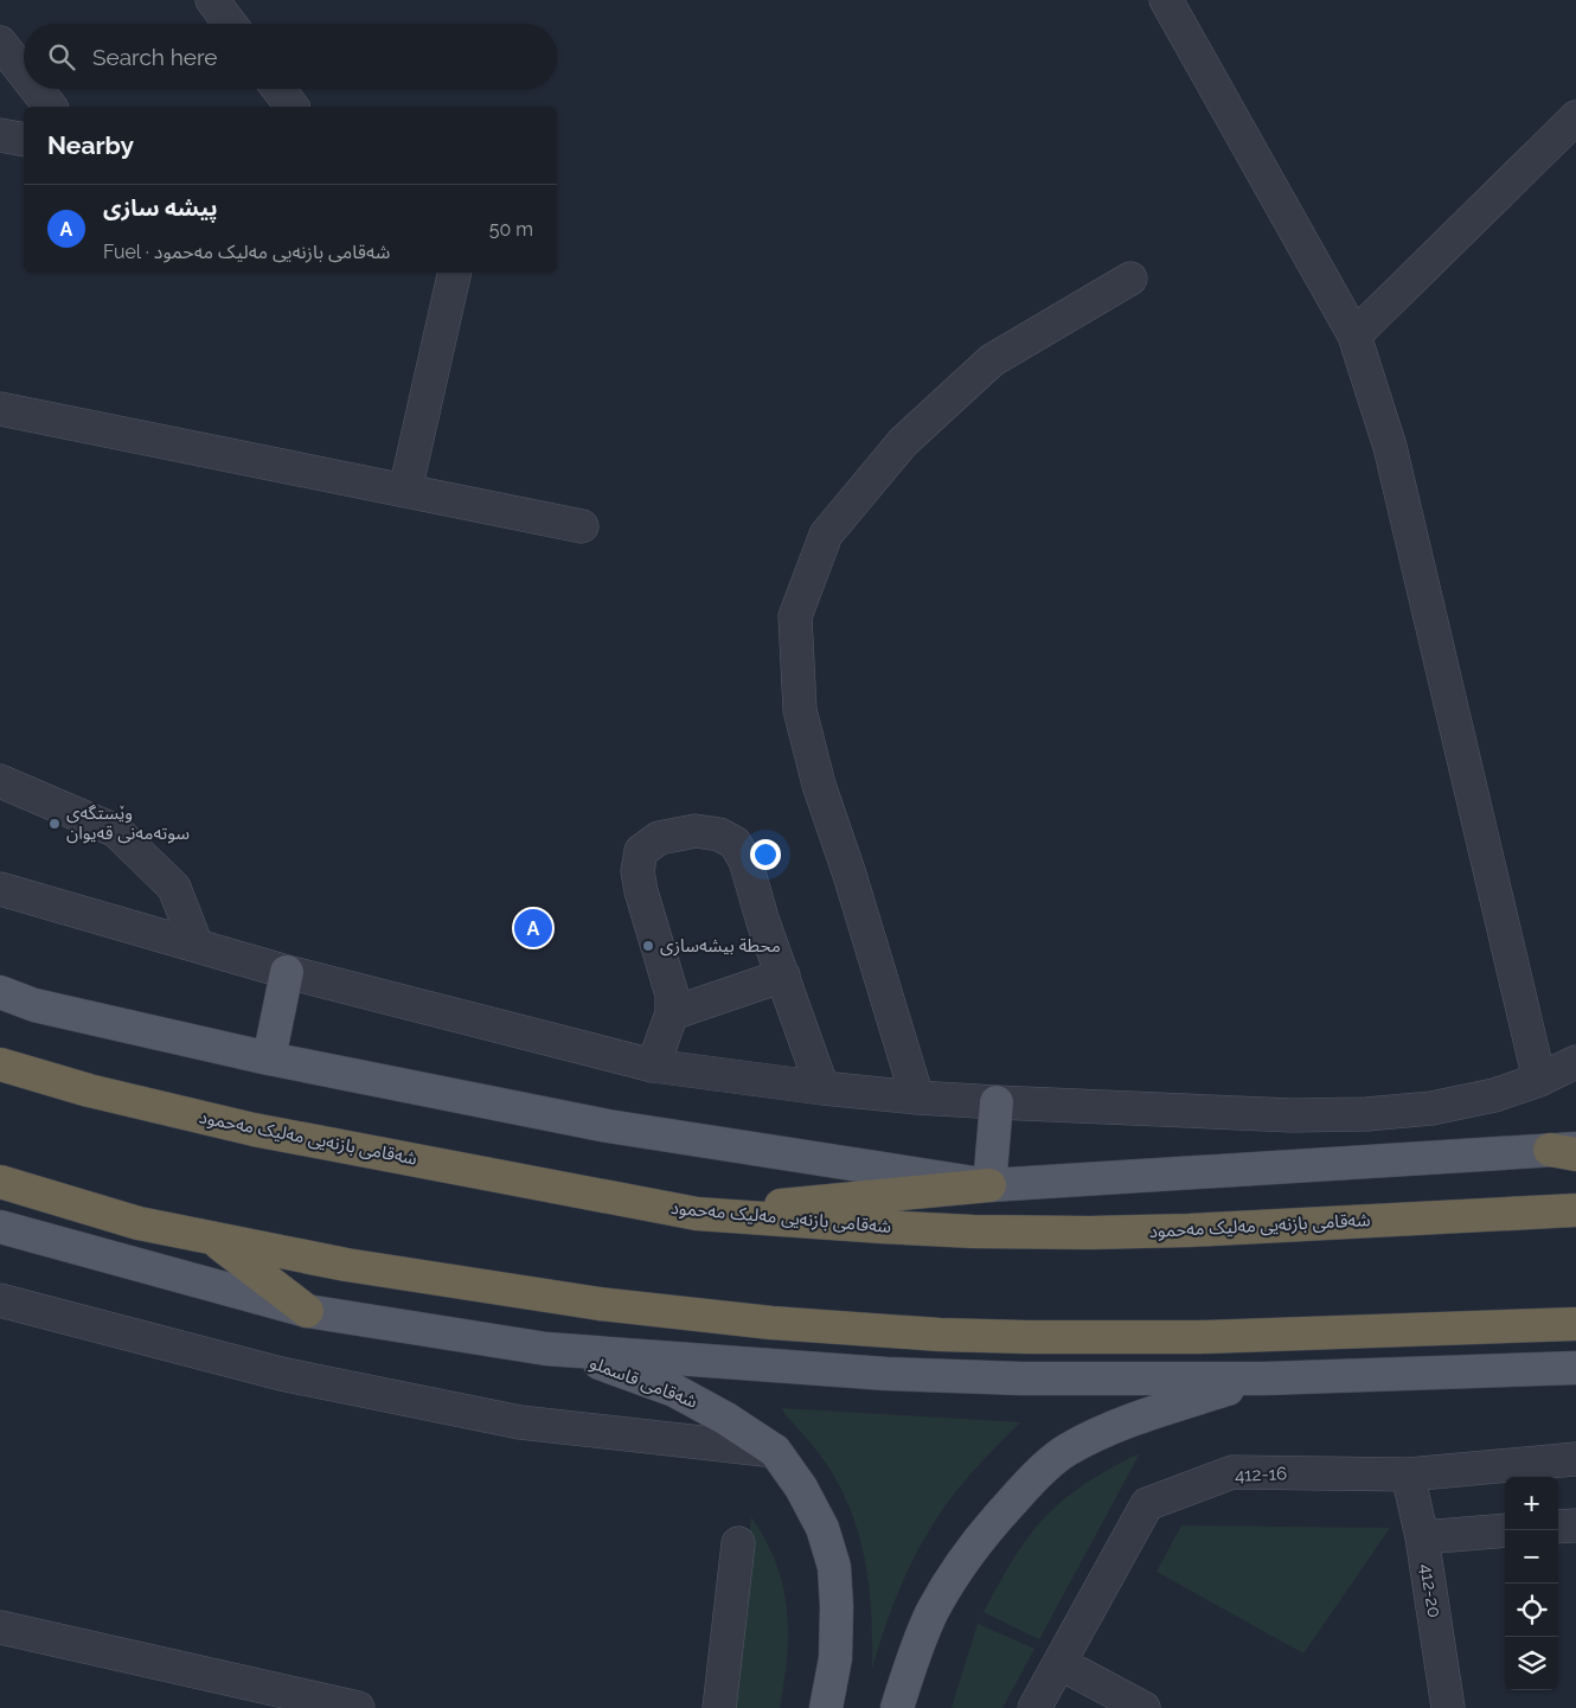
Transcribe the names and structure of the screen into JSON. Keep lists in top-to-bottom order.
{
  "streets": {
    "highway": ["شەقامی بازنەیی مەلیک مەحمود"],
    "main road": ["شەقامی قاسملو"],
    "street": ["412-16", "412-20"]
  },
  "crossings": [
    ["412-16", "412-20"]
  ],
  "places": ["وێستگەی سوتەمەنی قەیوان", "محطة بیشەسازی"],
  "page": {
    "search": "Search here",
    "heading": "Nearby",
    "list": [
      {
        "mark": "A",
        "name": "پیشه سازی",
        "note": "Fuel · شەقامی بازنەیی مەلیک مەحمود",
        "value": "50 m"
      }
    ],
    "pins": "A",
    "map_buttons": ["+", "−"]
  }
}
